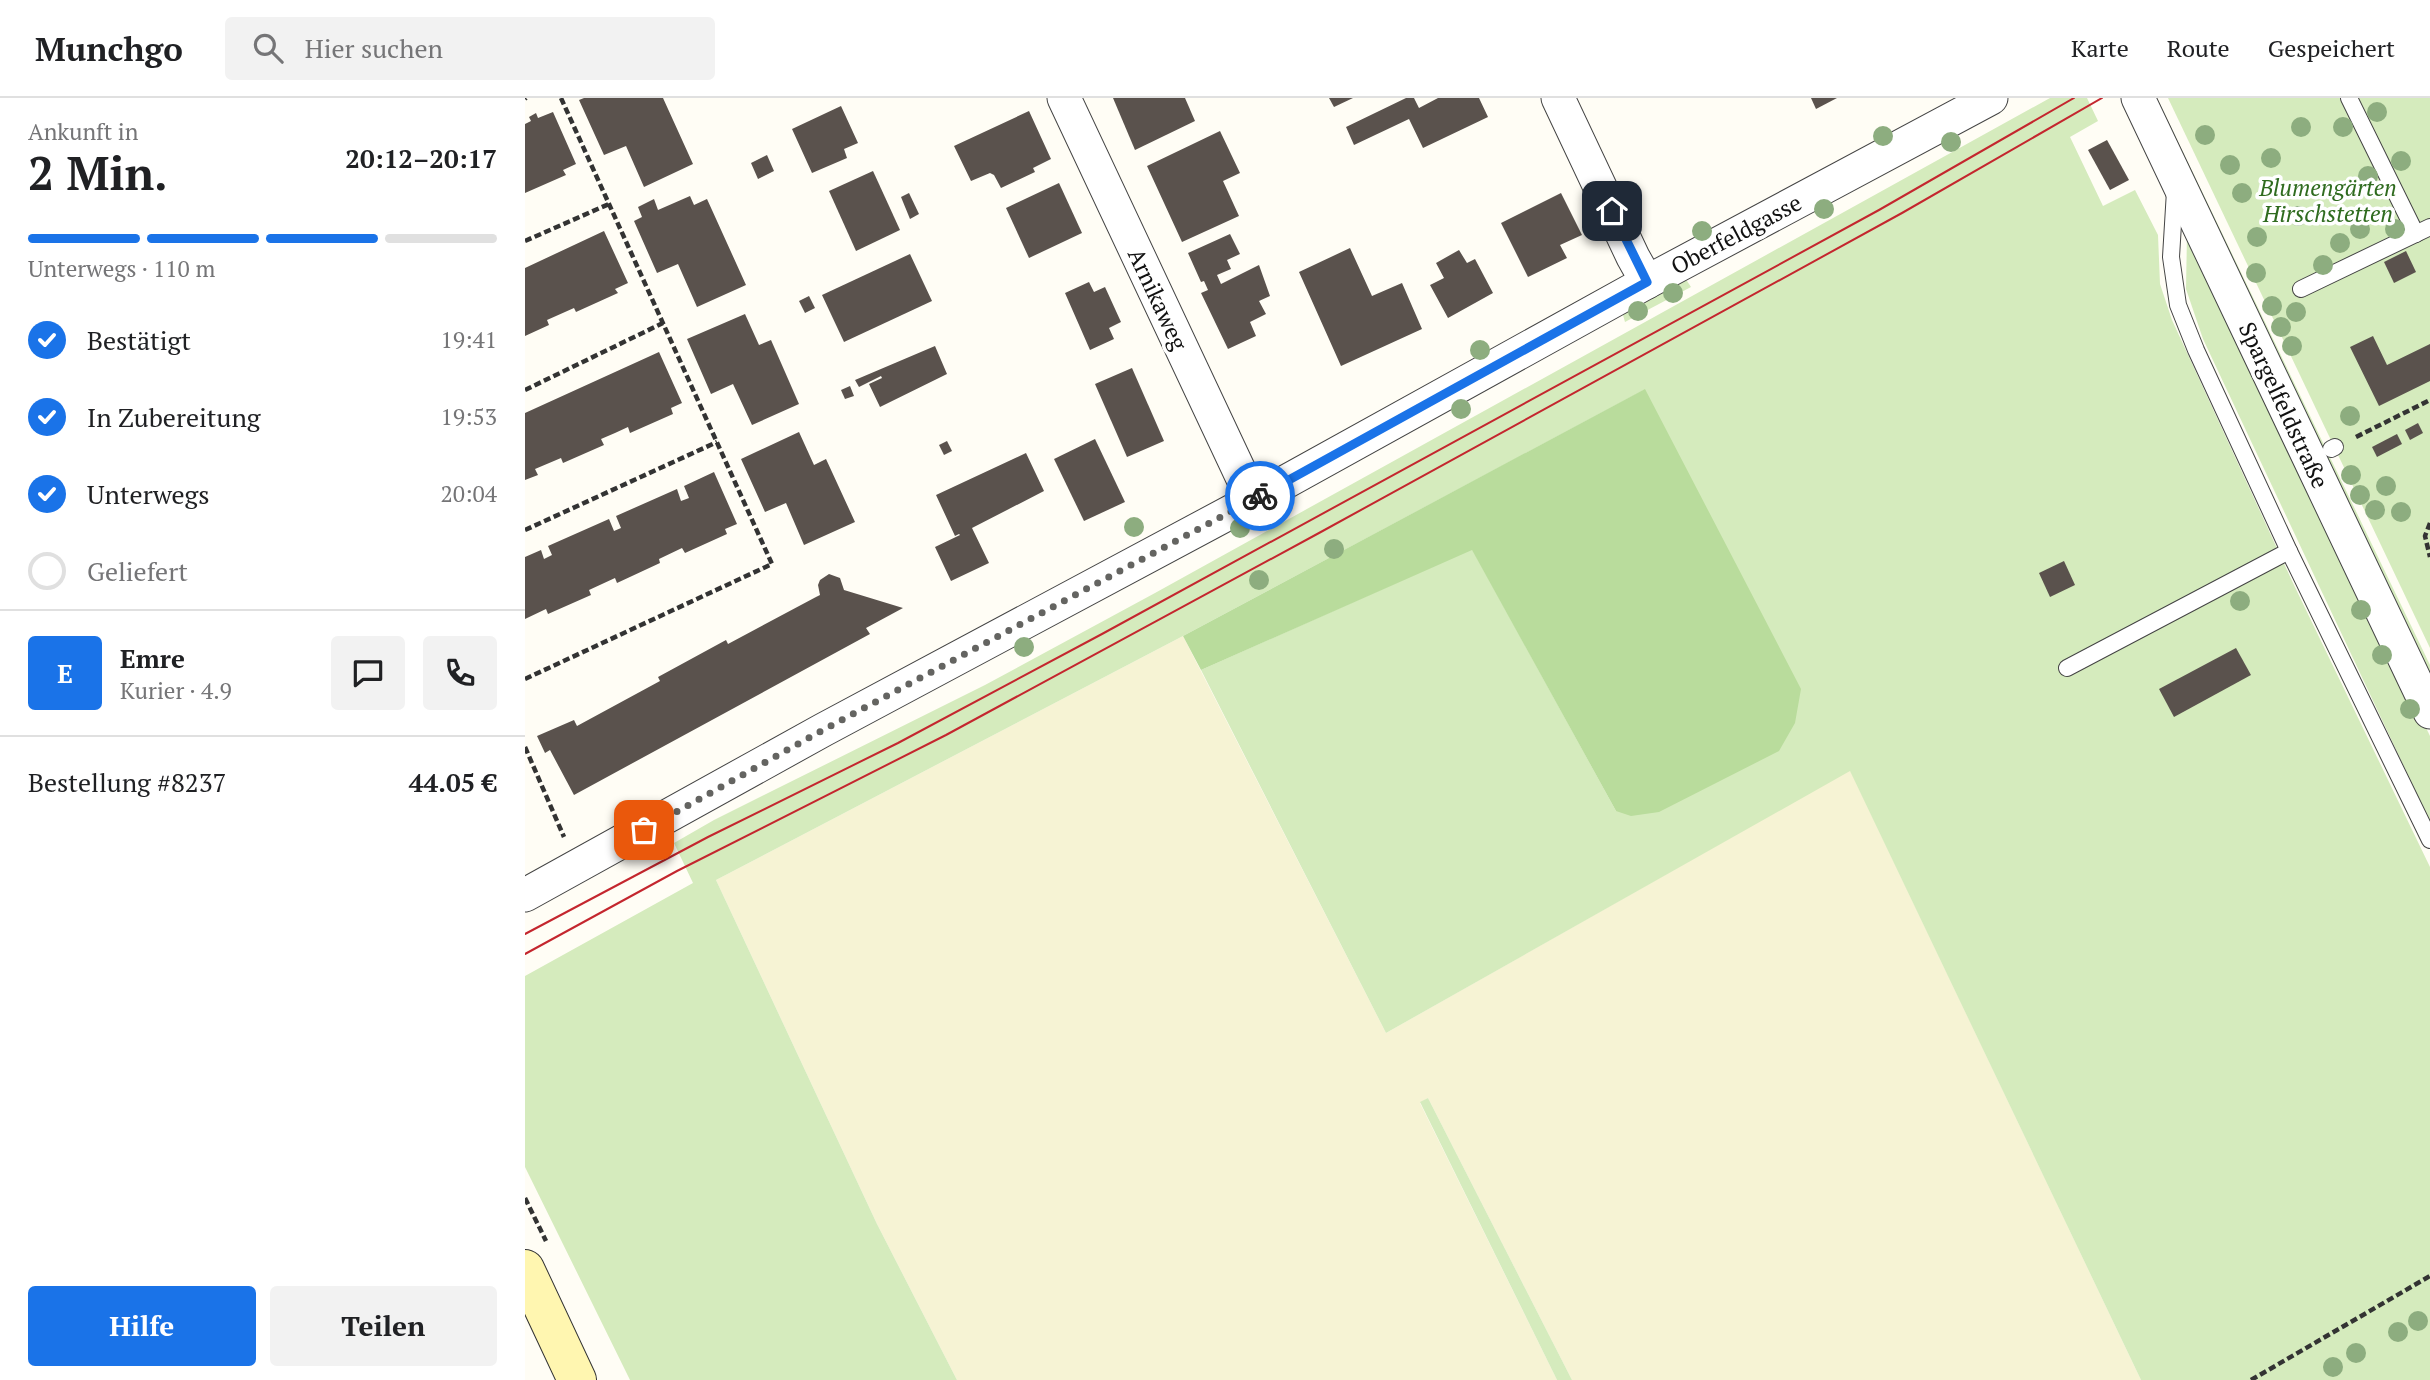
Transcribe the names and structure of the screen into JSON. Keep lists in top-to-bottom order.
{
  "streets": {
    "street": ["Oberfeldgasse", "Arnikaweg", "Spargelfeldstraße"]
  },
  "crossings": [
    ["Oberfeldgasse", "Arnikaweg"]
  ],
  "parks": ["Blumengärten Hirschstetten"],
  "page": {
    "header": "Munchgo",
    "search": "Hier suchen",
    "nav": ["Karte", "Route", "Gespeichert"],
    "heading": ["2 Min.", "Ankunft in", "20:12–20:17"],
    "panel": [
      "Emre",
      "Kurier · 4.9",
      "Bestellung #8237",
      "44.05 €"
    ],
    "bar": "Unterwegs · 110 m",
    "list": [
      ["Bestätigt", "19:41"],
      ["In Zubereitung", "19:53"],
      ["Unterwegs", "20:04"],
      "Geliefert"
    ],
    "round": "E",
    "buttons": ["Hilfe", "Teilen"]
  }
}
